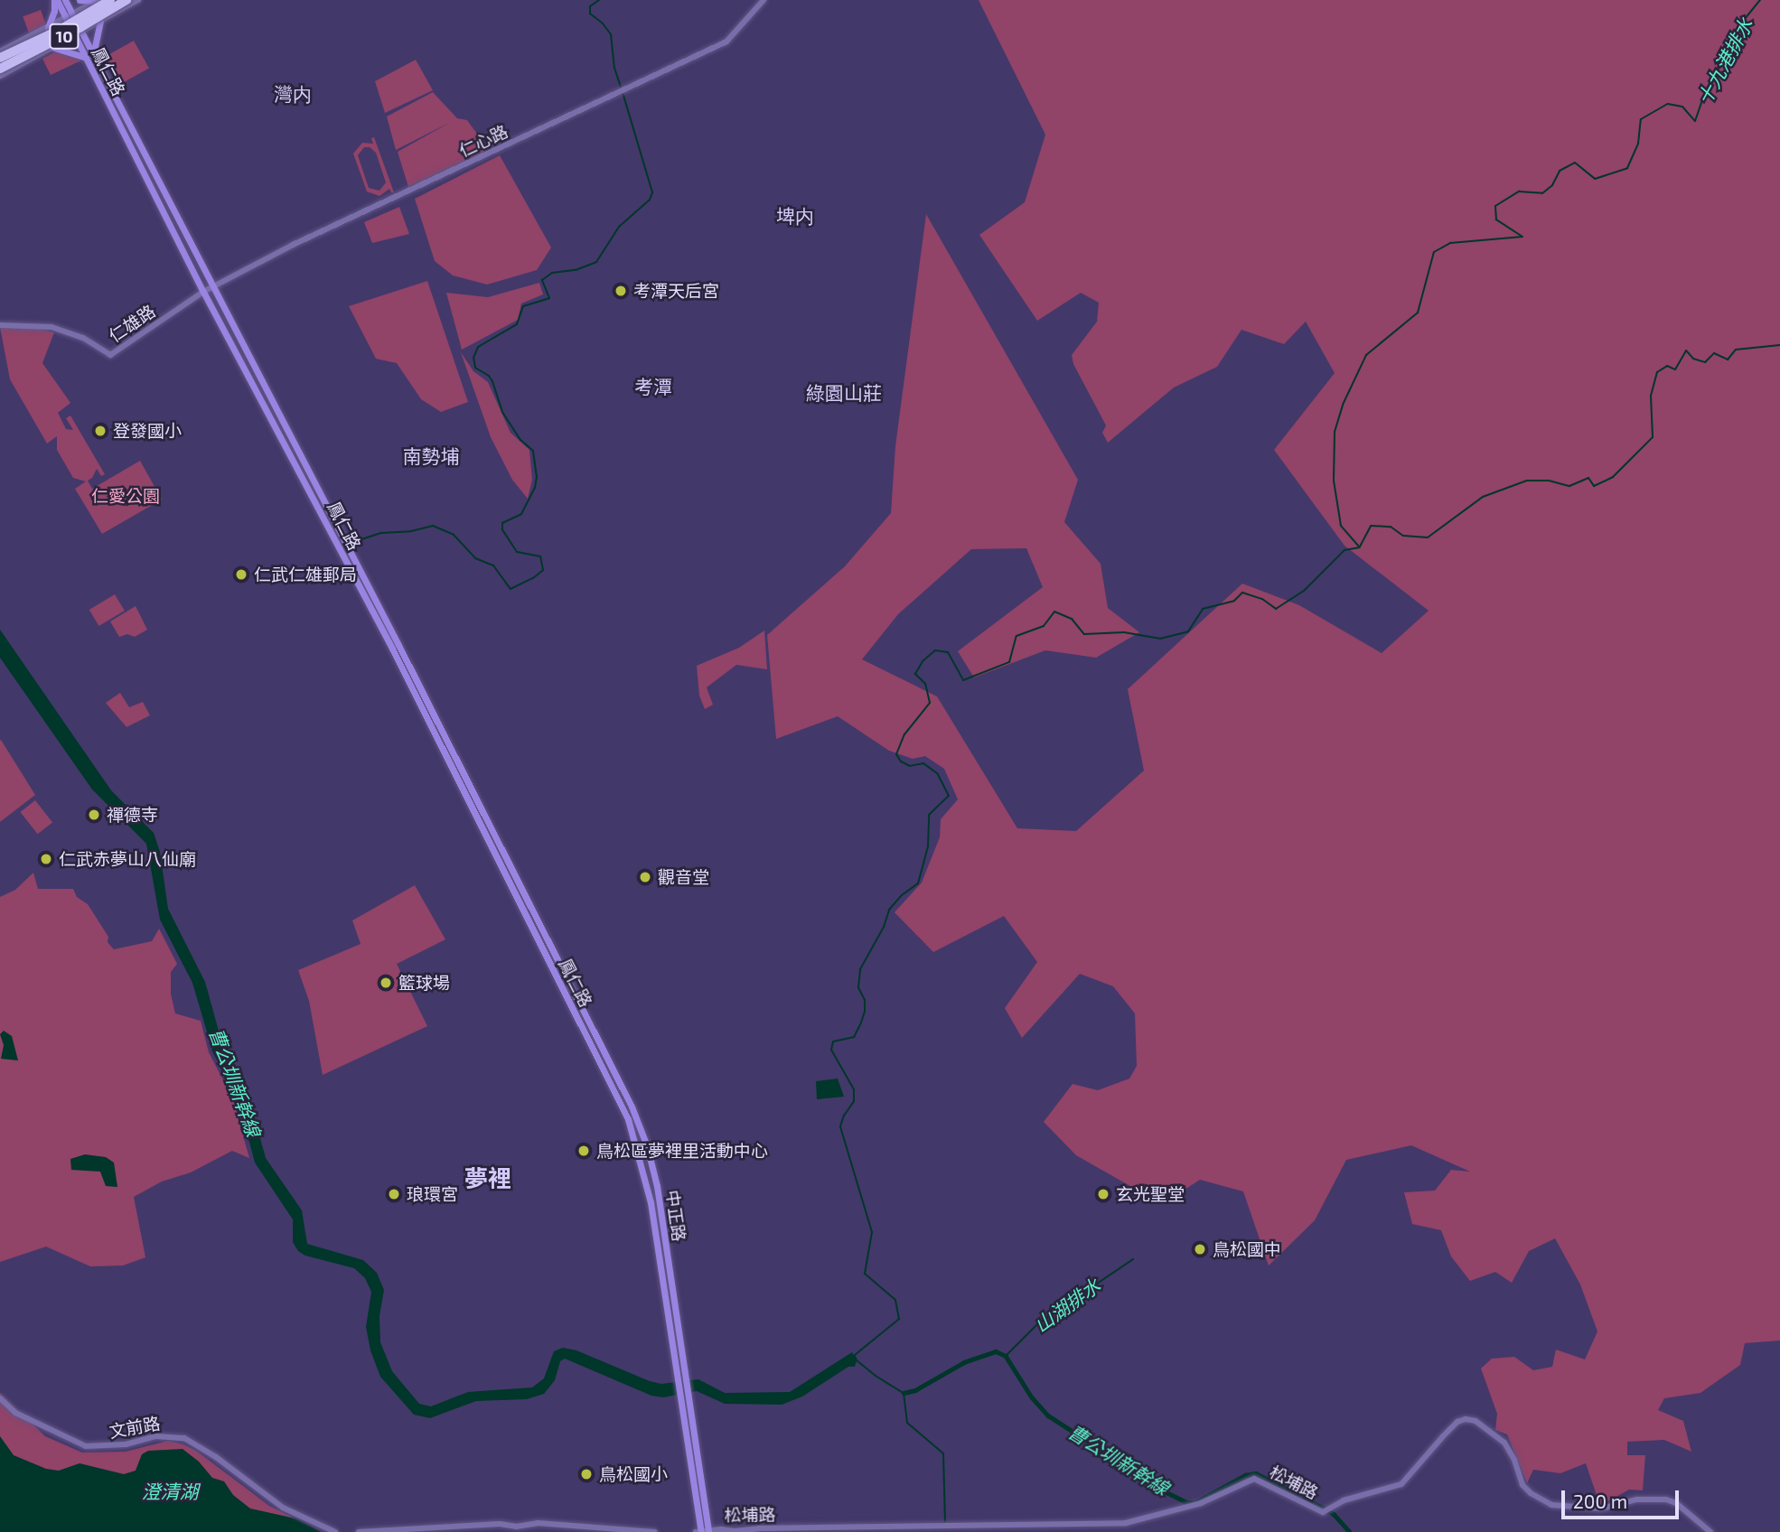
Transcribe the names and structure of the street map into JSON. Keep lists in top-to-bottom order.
{
  "streets": {
    "highway": ["10"],
    "main road": ["鳳仁路", "中正路"],
    "street": [
      "仁心路",
      "仁雄路",
      "文前路",
      "松埔路"
    ]
  },
  "crossings": [
    ["鳳仁路", "仁心路"],
    ["鳳仁路", "仁雄路"],
    ["鳳仁路", "中正路"],
    ["仁心路", "仁雄路"]
  ],
  "districts": [
    "灣内",
    "埤内",
    "考潭",
    "綠園山莊",
    "南勢埔",
    "夢裡"
  ],
  "water": [
    "十九港排水",
    "曹公圳新幹線",
    "山湖排水",
    "澄清湖"
  ],
  "parks": ["仁愛公園"],
  "places": [
    "考潭天后宮",
    "登發國小",
    "仁武仁雄郵局",
    "禪德寺",
    "仁武赤夢山八仙廟",
    "觀音堂",
    "籃球場",
    "鳥松區夢裡里活動中心",
    "琅環宮",
    "玄光聖堂",
    "鳥松國中",
    "鳥松國小"
  ],
  "scale_bar": "200 m"
}
